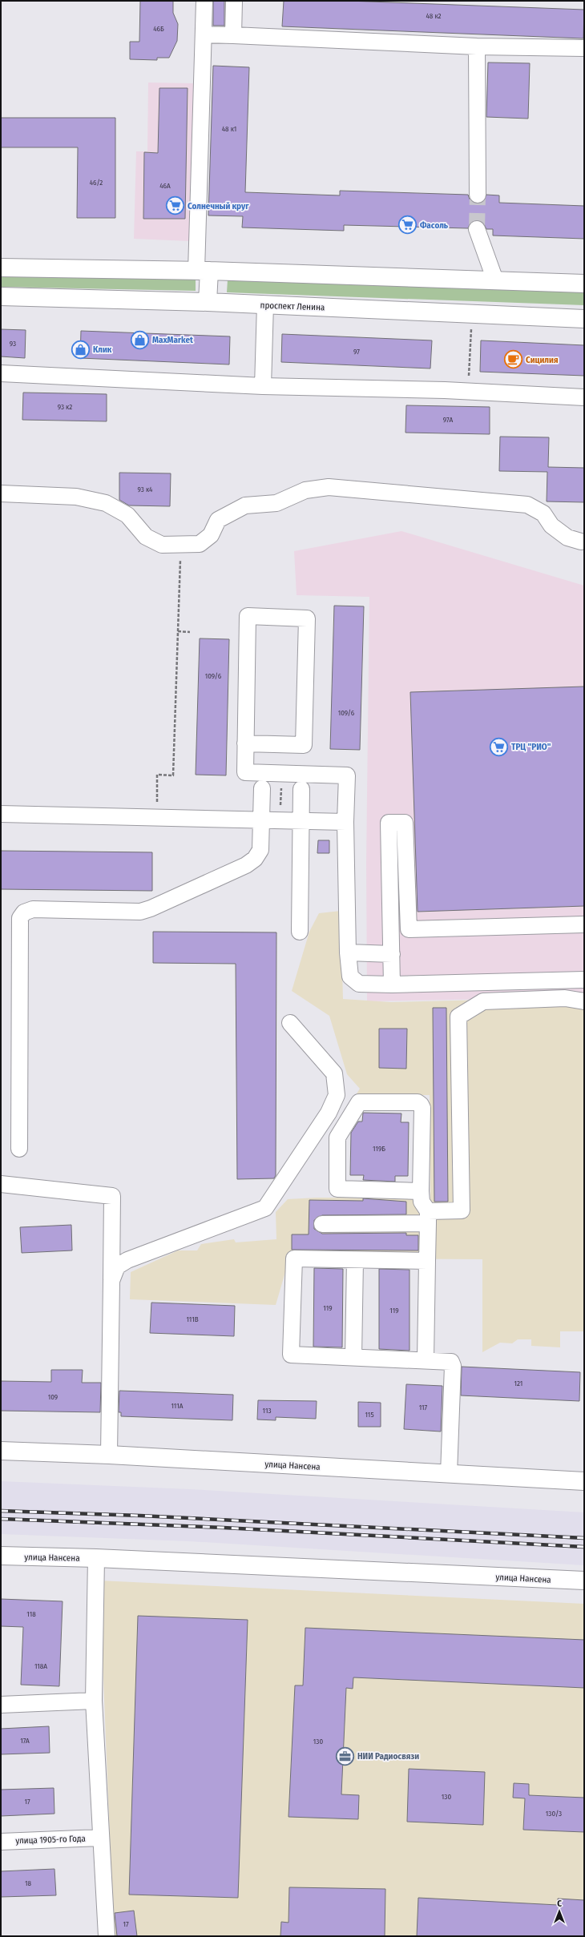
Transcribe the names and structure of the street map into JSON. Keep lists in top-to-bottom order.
{
  "streets": {
    "main road": ["проспект Ленина", "улица Нансена"],
    "street": ["улица 1905-го Года"]
  },
  "places": {
    "supermarket": ["Солнечный круг", "Фасоль", "ТРЦ \"РИО\""],
    "shop": ["MaxMarket", "Клик"],
    "cafe": ["Сицилия"],
    "office": ["НИИ Радиосвязи"]
  },
  "house_numbers": [
    "48 к2",
    "46Б",
    "48 к1",
    "46/2",
    "46А",
    "93",
    "97",
    "93 к2",
    "97А",
    "93 к4",
    "109/6",
    "109/6",
    "119Б",
    "119",
    "119",
    "111В",
    "121",
    "109",
    "111А",
    "117",
    "113",
    "115",
    "118",
    "118А",
    "17А",
    "130",
    "130",
    "17",
    "130/3",
    "18",
    "17"
  ],
  "north": "top"
}
